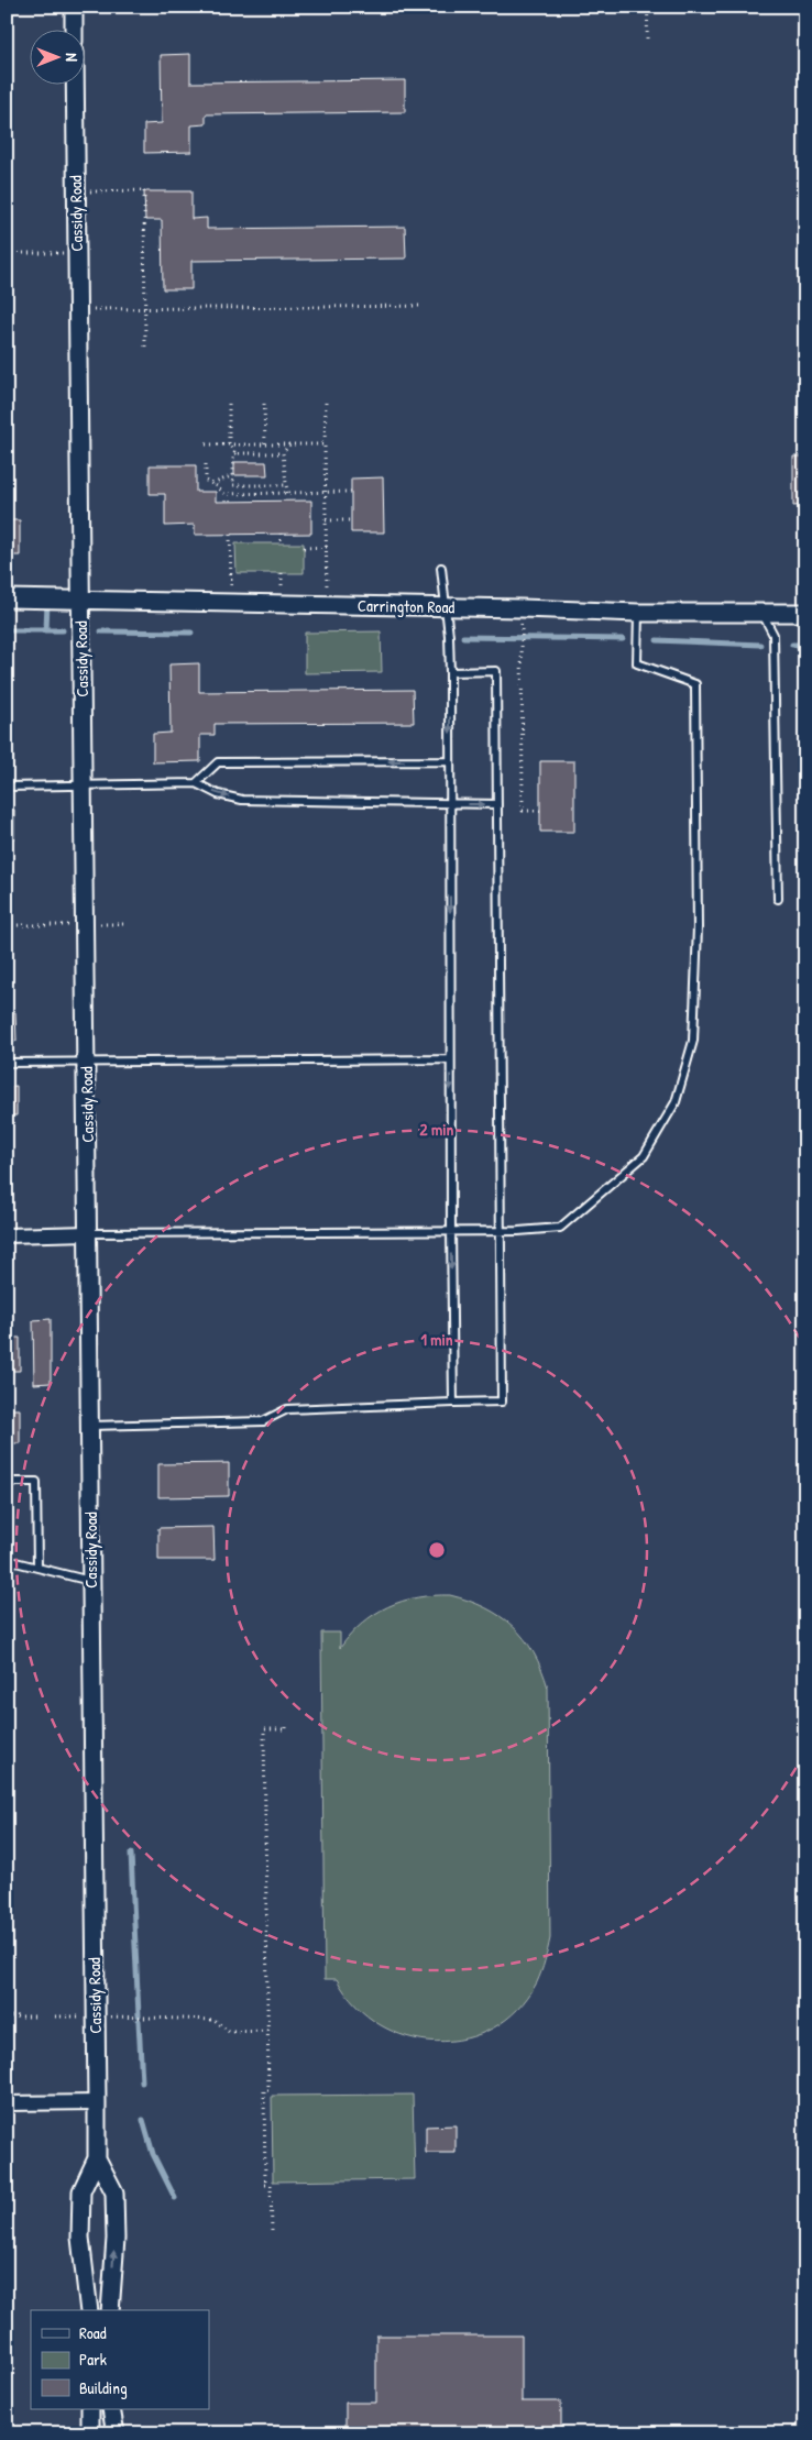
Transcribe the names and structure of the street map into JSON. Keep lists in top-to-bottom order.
{
  "streets": {
    "street": ["Cassidy Road", "Carrington Road"]
  },
  "crossings": [
    ["Cassidy Road", "Carrington Road"]
  ],
  "legend": ["Road", "Park", "Building"],
  "north": "right",
  "rings": ["2 min", "1 min"]
}
